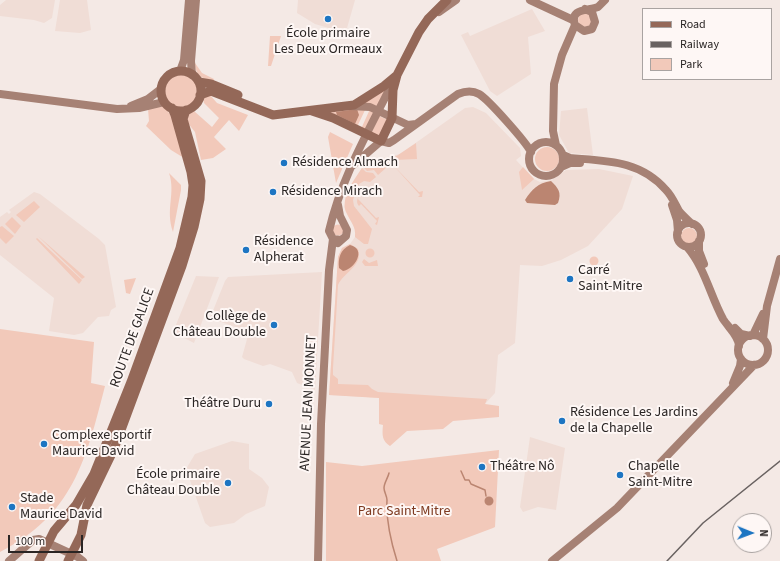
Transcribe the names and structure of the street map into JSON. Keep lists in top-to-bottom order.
{
  "streets": {
    "main road": ["ROUTE DE GALICE"],
    "street": ["AVENUE JEAN MONNET"]
  },
  "parks": ["Parc Saint-Mitre"],
  "places": [
    "École primaire Les Deux Ormeaux",
    "Résidence Almach",
    "Résidence Mirach",
    "Résidence Alpherat",
    "Carré Saint-Mitre",
    "Collège de Château Double",
    "Théâtre Duru",
    "Résidence Les Jardins de la Chapelle",
    "Complexe sportif Maurice David",
    "Théâtre Nô",
    "Chapelle Saint-Mitre",
    "École primaire Château Double",
    "Stade Maurice David"
  ],
  "legend": ["Road", "Railway", "Park"],
  "scale_bar": "100 m",
  "north": "right"
}
